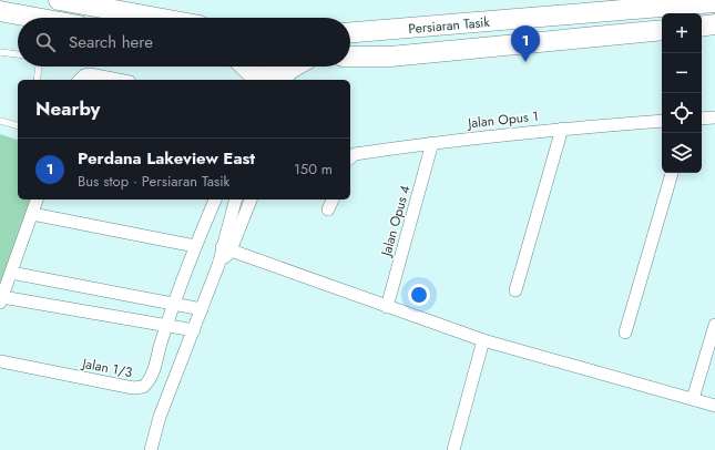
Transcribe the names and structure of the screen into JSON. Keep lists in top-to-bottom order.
{
  "streets": {
    "main road": ["Persiaran Tasik"],
    "street": ["Jalan Opus 1", "Jalan Opus 4", "Jalan 1/3"]
  },
  "crossings": [
    ["Jalan Opus 1", "Jalan Opus 4"]
  ],
  "page": {
    "map_buttons": ["+", "−"],
    "search": "Search here",
    "pins": "1",
    "heading": "Nearby",
    "list": [
      {
        "mark": "1",
        "name": "Perdana Lakeview East",
        "note": "Bus stop · Persiaran Tasik",
        "value": "150 m"
      }
    ]
  }
}
